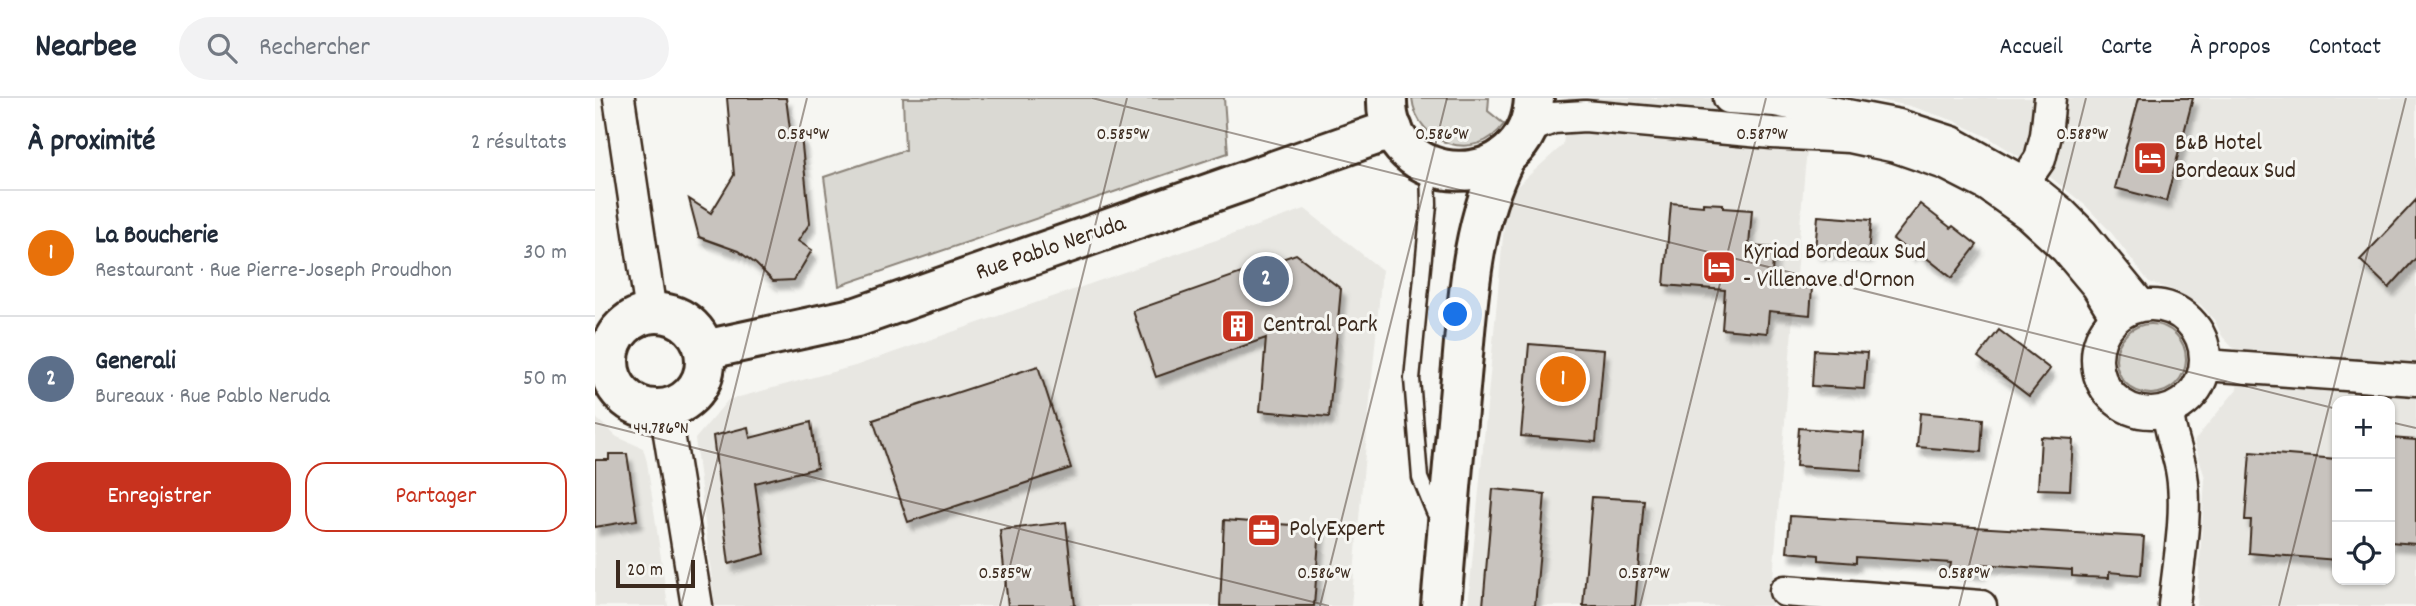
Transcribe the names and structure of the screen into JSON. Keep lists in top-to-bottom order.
{
  "streets": {
    "street": ["Rue Pablo Neruda"]
  },
  "places": {
    "hotel": ["B&B Hotel Bordeaux Sud", "Kyriad Bordeaux Sud - Villenave d'Ornon"],
    "building": ["Central Park"],
    "office": ["PolyExpert"]
  },
  "scale_bar": "20 m",
  "page": {
    "header": "Nearbee",
    "search": "Rechercher",
    "nav": [
      "Accueil",
      "Carte",
      "À propos",
      "Contact"
    ],
    "heading": ["À proximité", "2 résultats"],
    "list": [
      {
        "mark": "1",
        "name": "La Boucherie",
        "note": "Restaurant · Rue Pierre-Joseph Proudhon",
        "value": "30 m"
      },
      {
        "mark": "2",
        "name": "Generali",
        "note": "Bureaux · Rue Pablo Neruda",
        "value": "50 m"
      }
    ],
    "pins": ["2", "1"],
    "map_buttons": ["+", "−"],
    "buttons": ["Enregistrer", "Partager"],
    "scale": "20 m"
  },
  "coordinates": [
    "0.584°W",
    "0.585°W",
    "0.586°W",
    "0.587°W",
    "0.588°W",
    "44.786°N"
  ]
}
